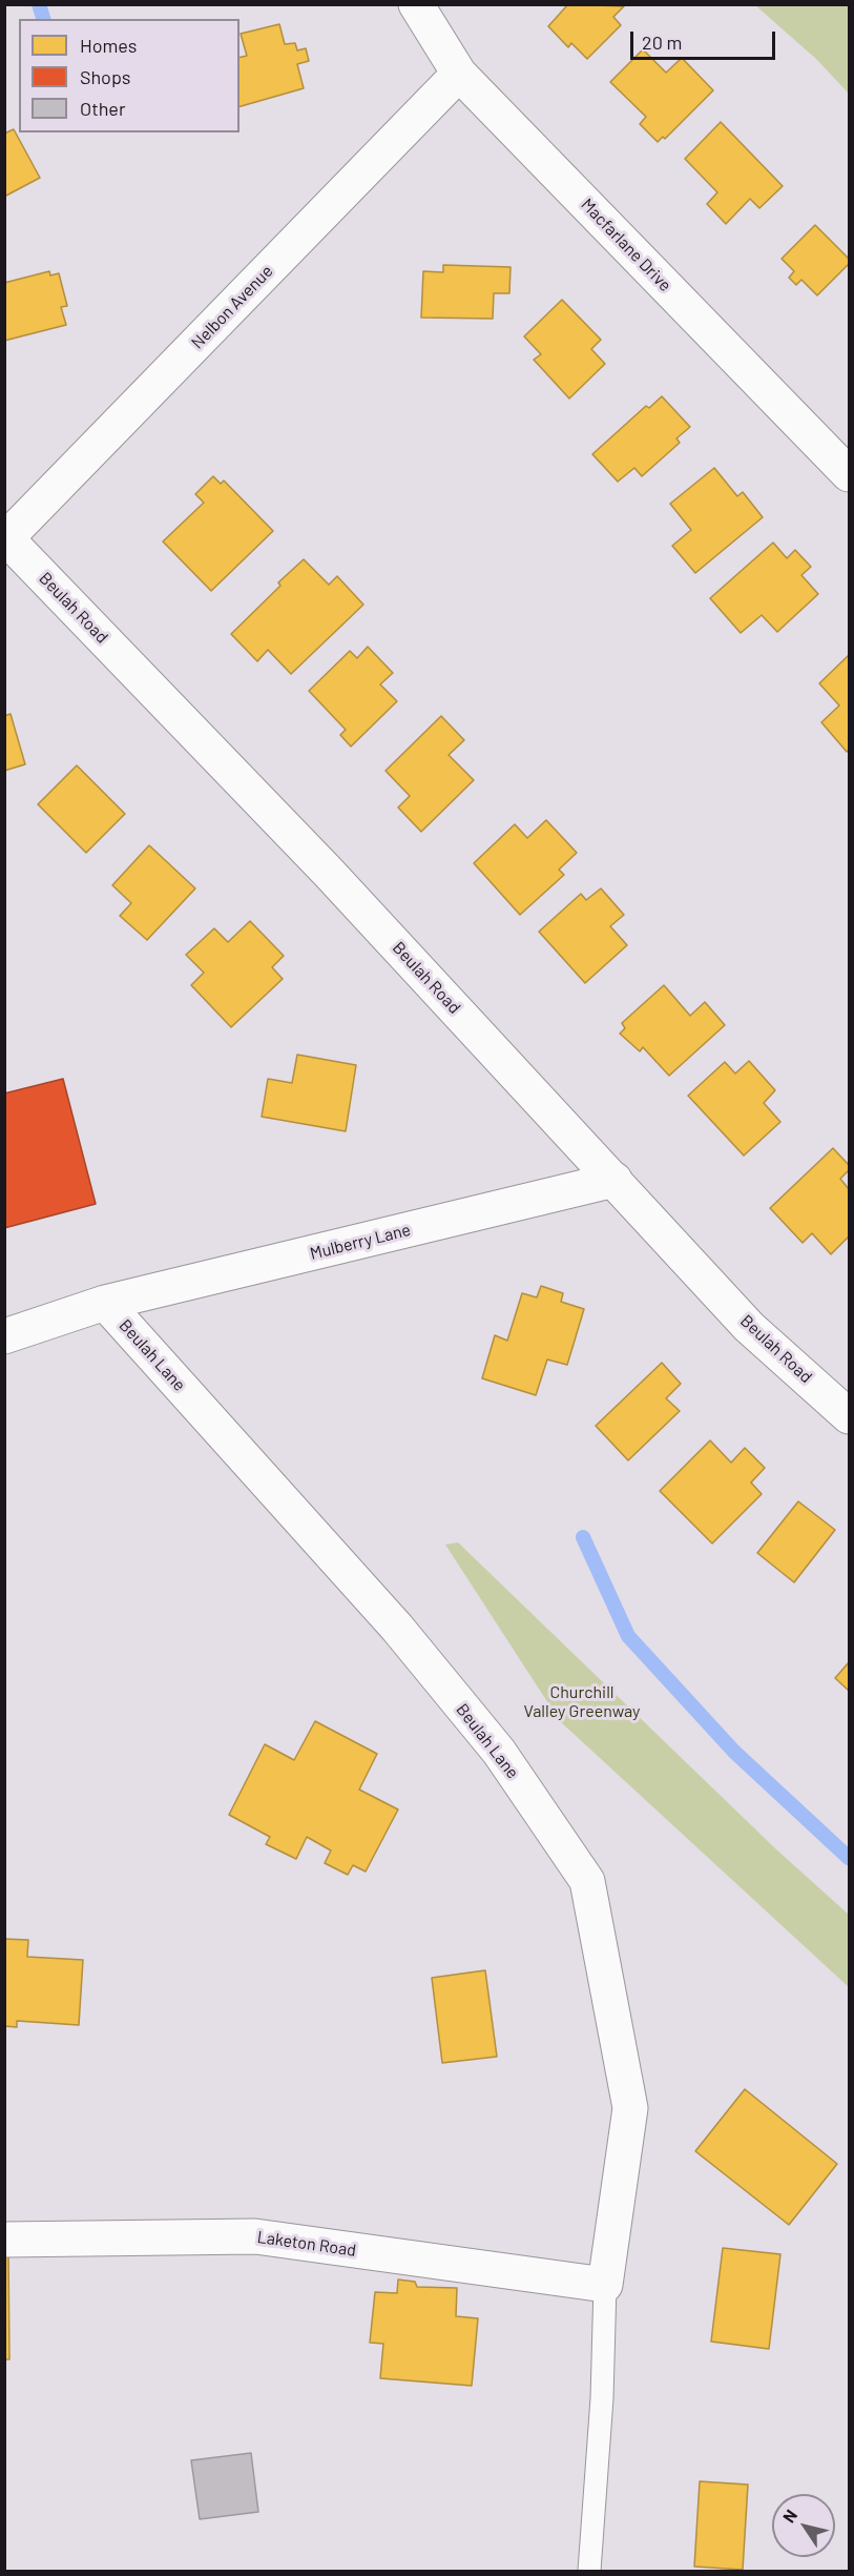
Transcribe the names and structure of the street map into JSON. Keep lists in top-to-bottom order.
{
  "streets": {
    "street": [
      "Macfarlane Drive",
      "Nelbon Avenue",
      "Beulah Road",
      "Mulberry Lane",
      "Beulah Lane",
      "Laketon Road"
    ]
  },
  "crossings": [
    ["Macfarlane Drive", "Nelbon Avenue"],
    ["Nelbon Avenue", "Beulah Road"],
    ["Beulah Road", "Mulberry Lane"],
    ["Mulberry Lane", "Beulah Lane"],
    ["Beulah Lane", "Laketon Road"]
  ],
  "parks": ["Churchill Valley Greenway"],
  "legend": ["Homes", "Shops", "Other"],
  "scale_bar": "20 m",
  "north": "top left"
}
